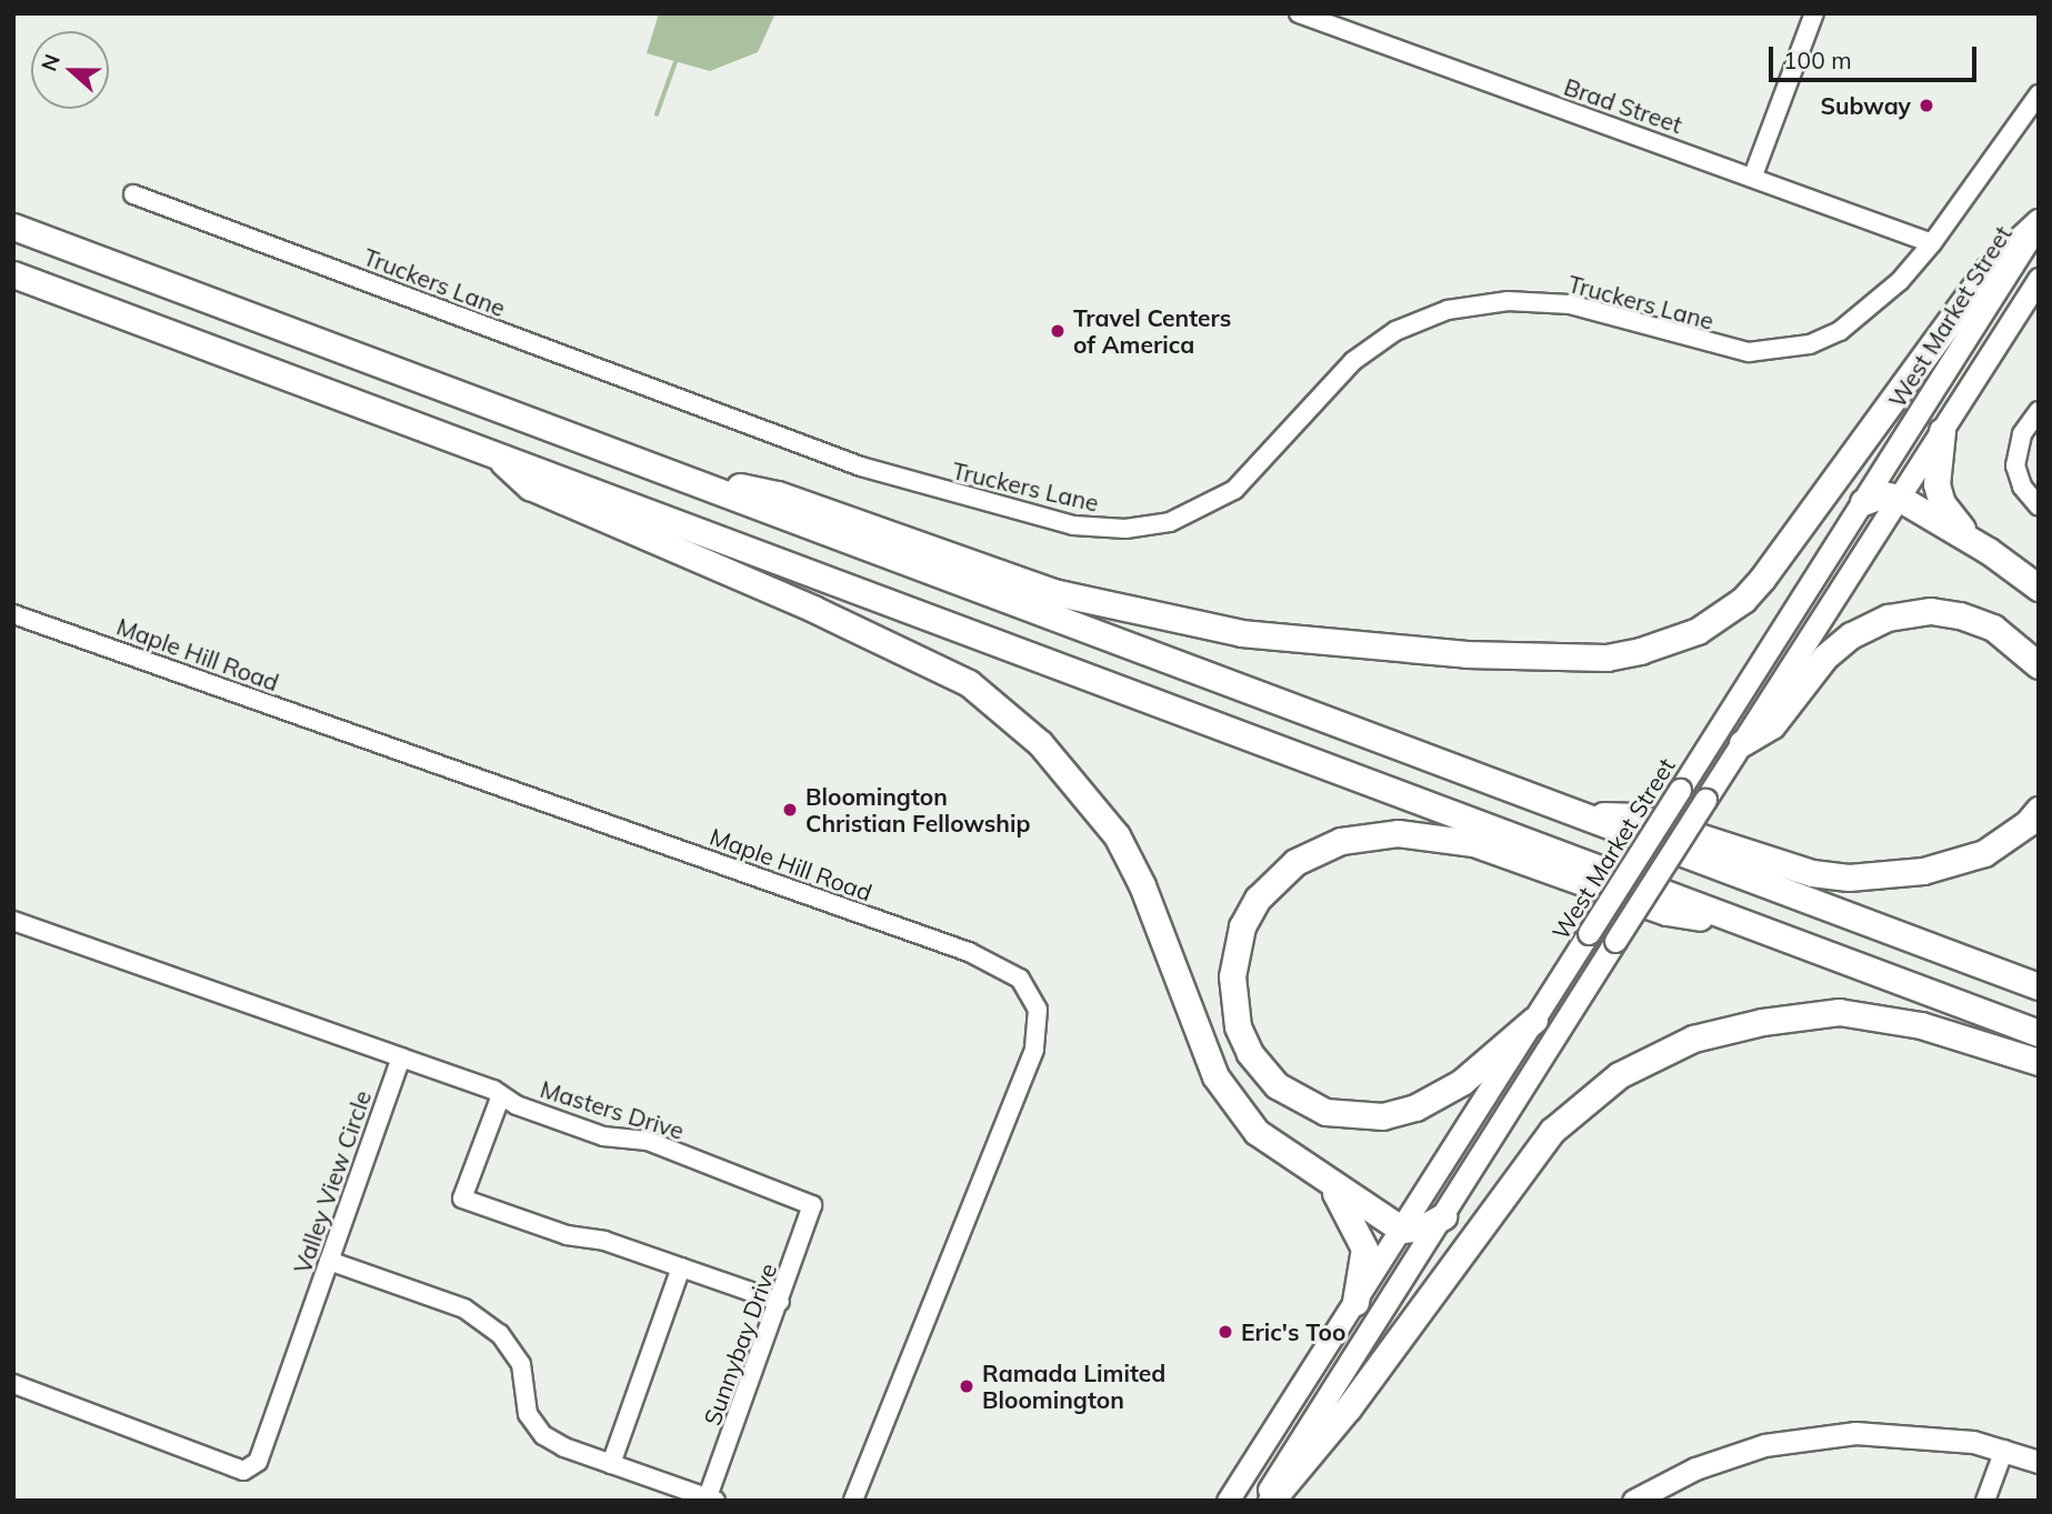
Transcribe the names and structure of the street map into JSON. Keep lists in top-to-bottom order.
{
  "streets": {
    "main road": ["West Market Street"],
    "street": [
      "Brad Street",
      "Truckers Lane",
      "Maple Hill Road",
      "Masters Drive",
      "Valley View Circle",
      "Sunnybay Drive"
    ]
  },
  "crossings": [
    ["Brad Street", "Truckers Lane"],
    ["Masters Drive", "Valley View Circle"],
    ["Masters Drive", "Sunnybay Drive"]
  ],
  "places": [
    "Subway",
    "Travel Centers of America",
    "Bloomington Christian Fellowship",
    "Eric's Too",
    "Ramada Limited Bloomington"
  ],
  "scale_bar": "100 m",
  "north": "left"
}
